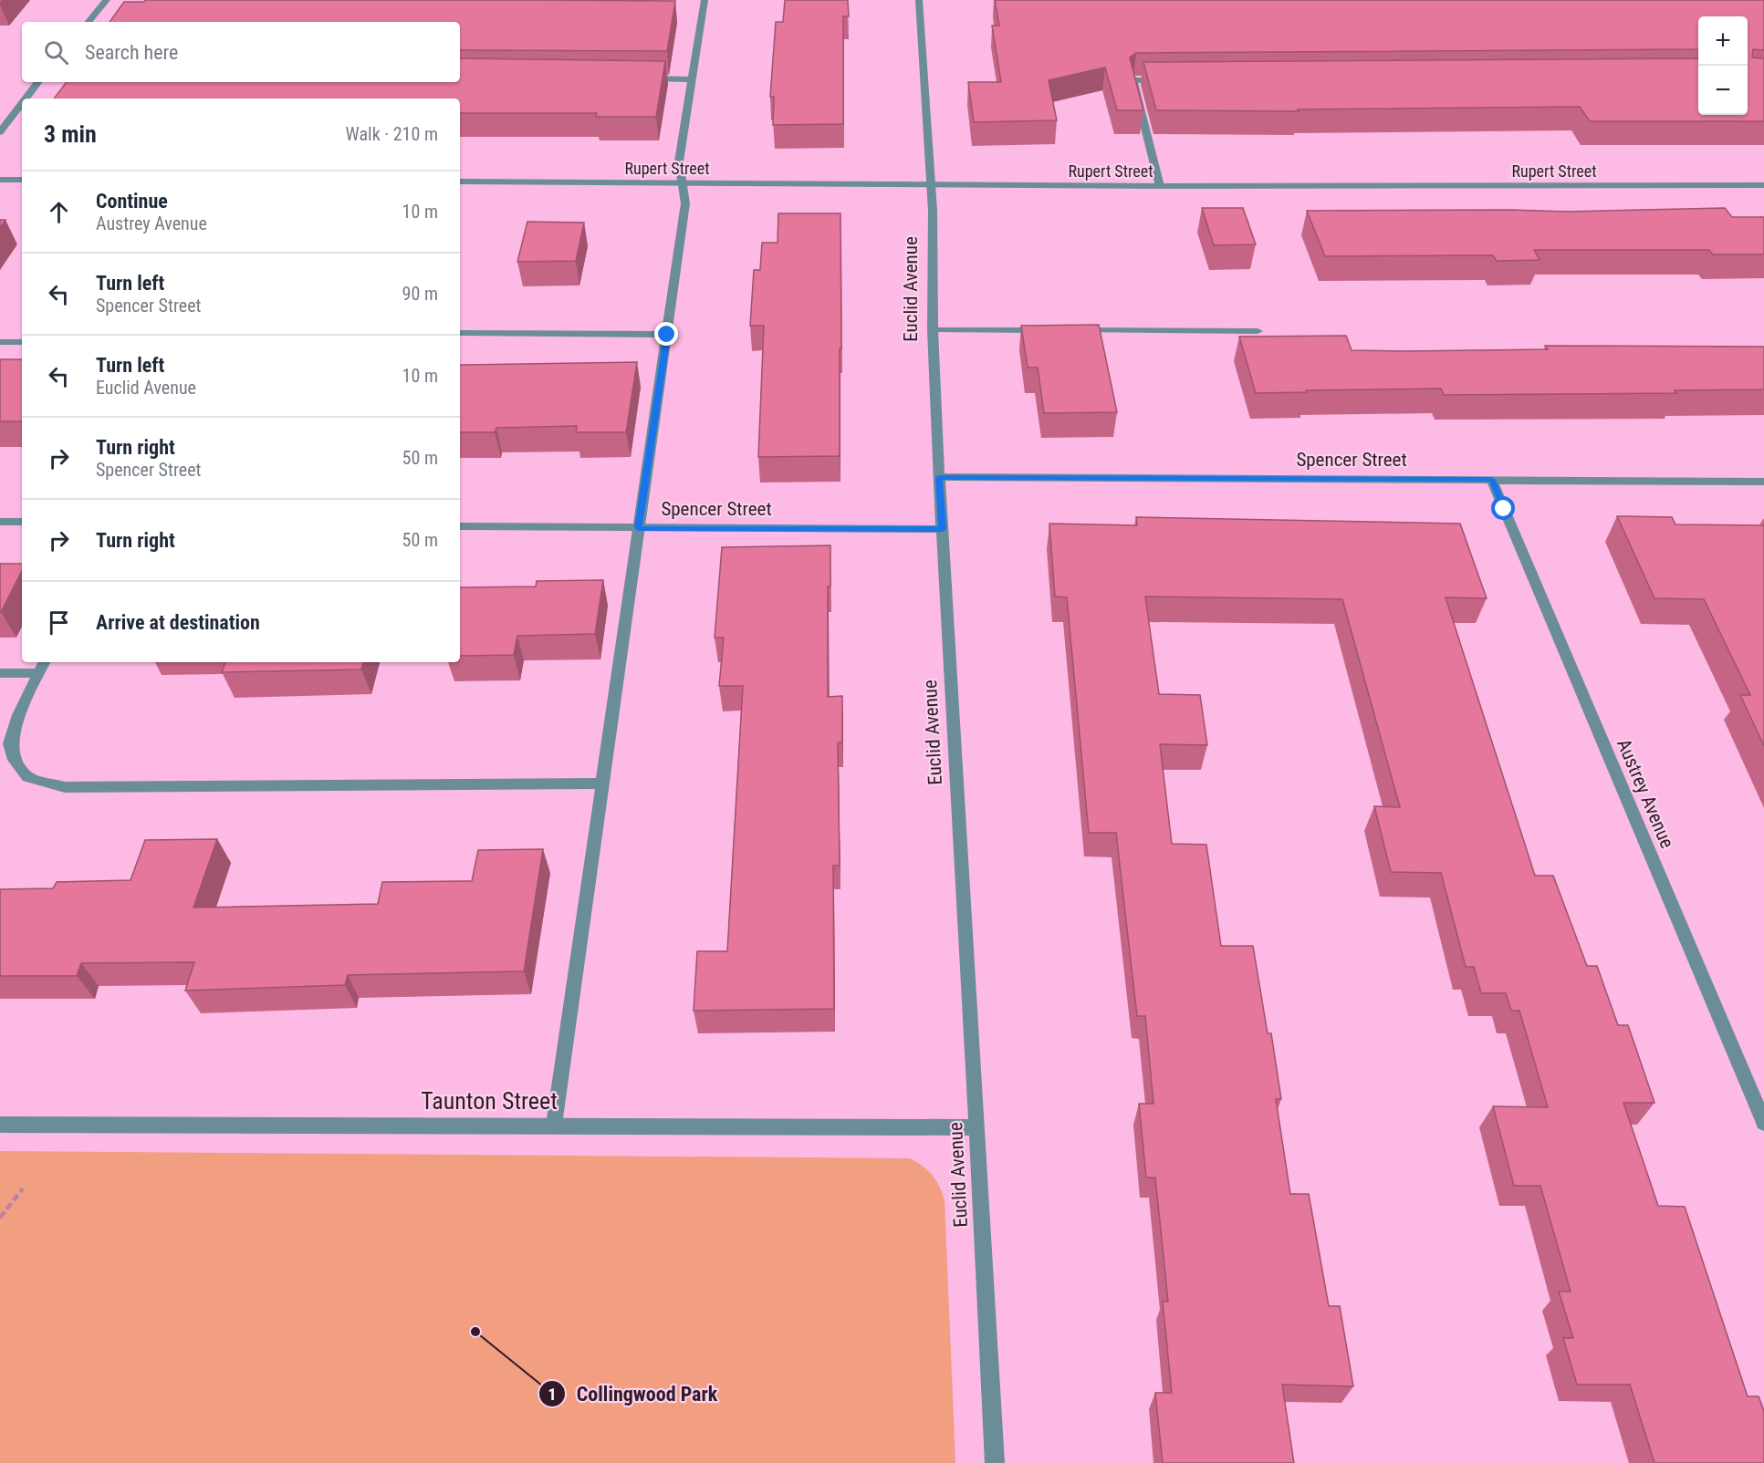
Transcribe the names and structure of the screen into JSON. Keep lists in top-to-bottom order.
{
  "streets": {
    "street": [
      "Rupert Street",
      "Euclid Avenue",
      "Spencer Street",
      "Austrey Avenue",
      "Taunton Street"
    ]
  },
  "crossings": [
    ["Rupert Street", "Euclid Avenue"],
    ["Euclid Avenue", "Spencer Street"],
    ["Euclid Avenue", "Taunton Street"],
    ["Spencer Street", "Austrey Avenue"]
  ],
  "places": ["Collingwood Park"],
  "page": {
    "map_buttons": ["+", "−"],
    "search": "Search here",
    "heading": ["3 min", "Walk · 210 m"],
    "list": [
      ["Continue", "Austrey Avenue", "10 m"],
      ["Turn left", "Spencer Street", "90 m"],
      ["Turn left", "Euclid Avenue", "10 m"],
      ["Turn right", "Spencer Street", "50 m"],
      ["Turn right", "50 m"],
      "Arrive at destination"
    ]
  }
}
